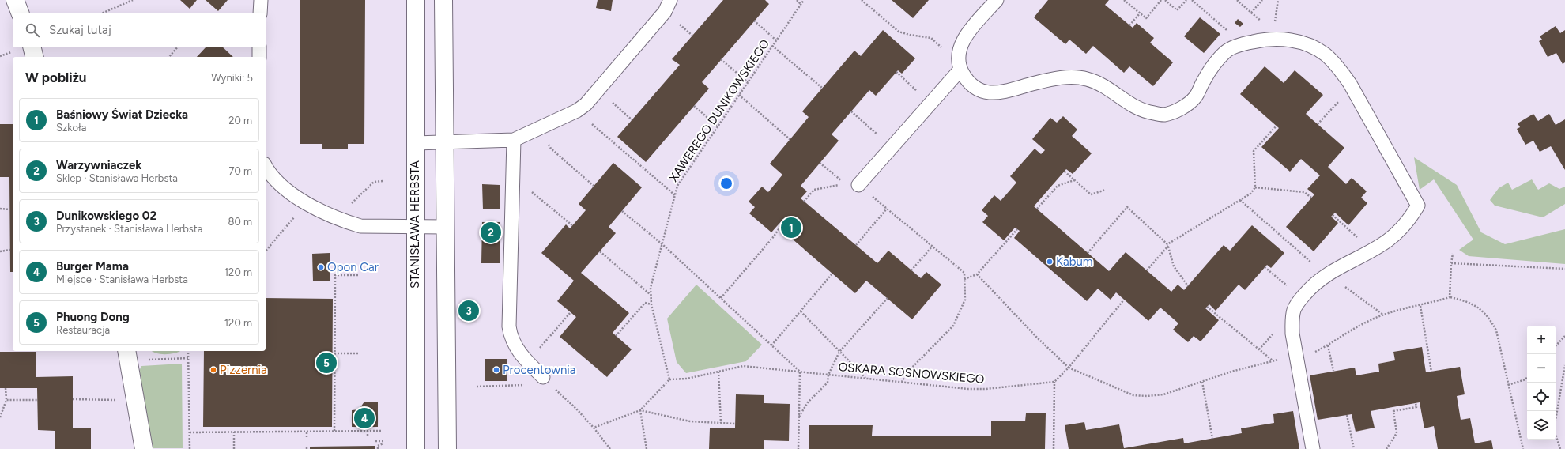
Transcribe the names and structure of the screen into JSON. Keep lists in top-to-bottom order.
{
  "streets": {
    "street": ["STANISŁAWA HERBSTA"],
    "path": ["XAWEREGO DUNIKOWSKIEGO", "OSKARA SOSNOWSKIEGO"]
  },
  "crossings": [
    ["XAWEREGO DUNIKOWSKIEGO", "OSKARA SOSNOWSKIEGO"]
  ],
  "places": [
    "Kabum",
    "Opon Car",
    "Pizzernia",
    "Procentownia"
  ],
  "page": {
    "search": "Szukaj tutaj",
    "heading": ["W pobliżu", "Wyniki: 5"],
    "list": [
      {
        "mark": "1",
        "name": "Baśniowy Świat Dziecka",
        "note": "Szkoła",
        "value": "20 m"
      },
      {
        "mark": "2",
        "name": "Warzywniaczek",
        "note": "Sklep · Stanisława Herbsta",
        "value": "70 m"
      },
      {
        "mark": "3",
        "name": "Dunikowskiego 02",
        "note": "Przystanek · Stanisława Herbsta",
        "value": "80 m"
      },
      {
        "mark": "4",
        "name": "Burger Mama",
        "note": "Miejsce · Stanisława Herbsta",
        "value": "120 m"
      },
      {
        "mark": "5",
        "name": "Phuong Dong",
        "note": "Restauracja",
        "value": "120 m"
      }
    ],
    "pins": [
      "1",
      "2",
      "3",
      "5",
      "4"
    ],
    "map_buttons": ["+", "−"]
  }
}
